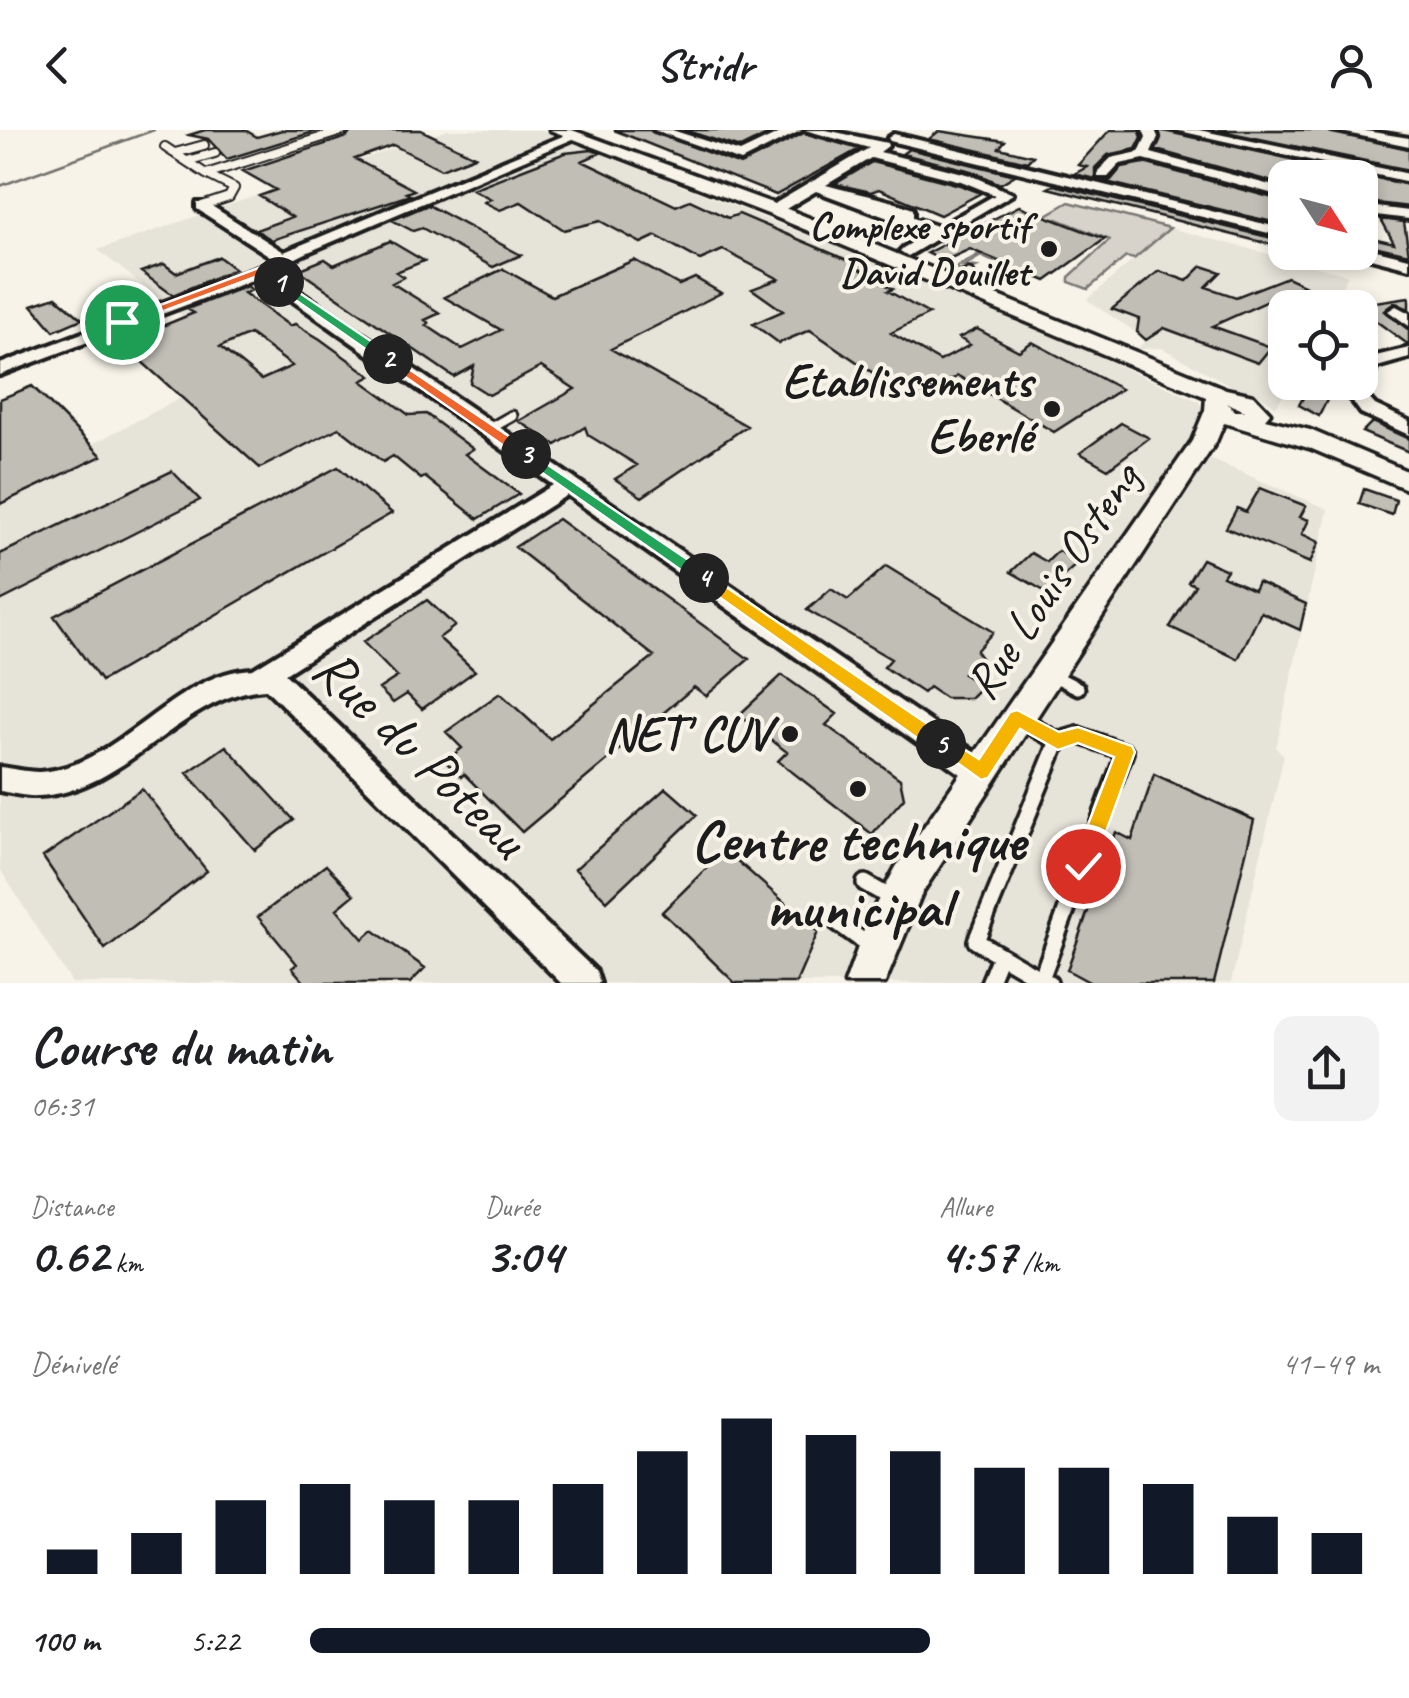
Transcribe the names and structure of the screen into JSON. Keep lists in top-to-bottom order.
{
  "streets": {
    "street": ["Rue Louis Osteng", "Rue du Poteau"]
  },
  "places": [
    "Complexe sportif David Douillet",
    "Etablissements Eberlé",
    "NET' CUV",
    "Centre technique municipal"
  ],
  "north": "bottom right",
  "page": {
    "header": "Stridr",
    "pins": [
      "1",
      "2",
      "3",
      "4",
      "5"
    ],
    "heading": ["Course du matin", "06:31"],
    "stats": [
      ["Distance", "0.62 km"],
      ["Durée", "3:04"],
      ["Allure", "4:57 /km"]
    ],
    "chart": ["Dénivelé", "41–49 m"],
    "list": [
      {
        "name": "100 m",
        "note": "5:22"
      }
    ]
  }
}
